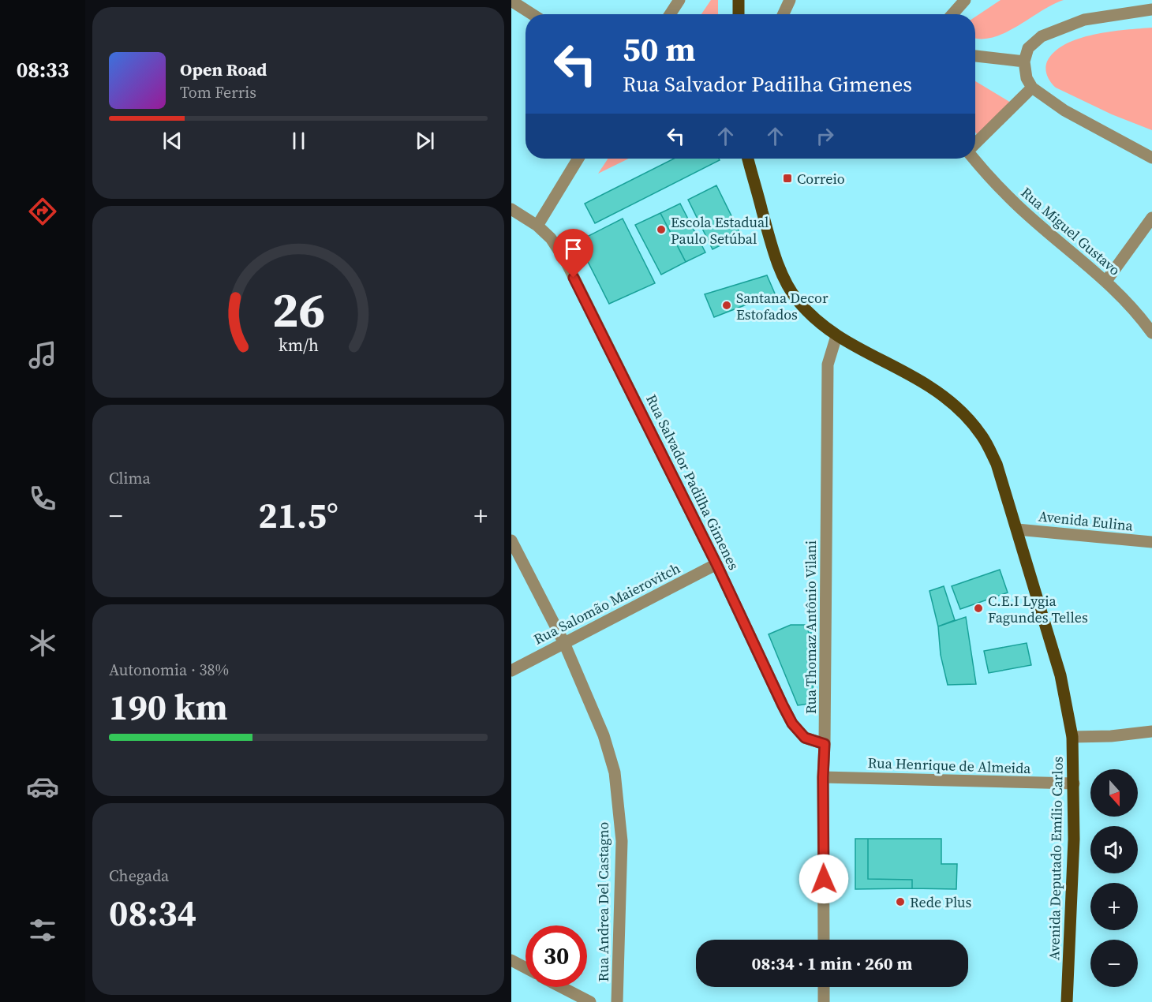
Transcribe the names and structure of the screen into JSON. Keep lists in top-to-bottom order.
{
  "streets": {
    "main road": ["Avenida Deputado Emílio Carlos"],
    "street": [
      "Rua Miguel Gustavo",
      "Rua Salvador Padilha Gimenes",
      "Avenida Eulina",
      "Rua Salomão Maierovitch",
      "Rua Thomaz Antônio Vilani",
      "Rua Henrique de Almeida",
      "Rua Andrea Del Castagno"
    ]
  },
  "crossings": [
    ["Rua Salvador Padilha Gimenes", "Rua Salomão Maierovitch"],
    ["Rua Salvador Padilha Gimenes", "Rua Thomaz Antônio Vilani"],
    ["Avenida Eulina", "Avenida Deputado Emílio Carlos"],
    ["Rua Salomão Maierovitch", "Rua Andrea Del Castagno"],
    ["Rua Thomaz Antônio Vilani", "Rua Henrique de Almeida"],
    ["Rua Thomaz Antônio Vilani", "Avenida Deputado Emílio Carlos"],
    ["Rua Henrique de Almeida", "Avenida Deputado Emílio Carlos"]
  ],
  "places": {
    "transit": ["Correio"],
    "other": [
      "Escola Estadual Paulo Setúbal",
      "Santana Decor Estofados",
      "C.E.I Lygia Fagundes Telles",
      "Rede Plus"
    ]
  },
  "north": "bottom",
  "page": {
    "tabs": "08:33",
    "turn": ["50 m", "Rua Salvador Padilha Gimenes"],
    "song": ["Open Road", "Tom Ferris"],
    "tile": [
      "Clima",
      ["Autonomia · 38%", "190 km"],
      ["Chegada", "08:34"]
    ],
    "heat": ["−", "21.5°", "+"],
    "map_buttons": ["+", "−"],
    "limit": "30",
    "trip": "08:34 · 1 min · 260 m",
    "gauge": ["26", "km/h"]
  }
}
